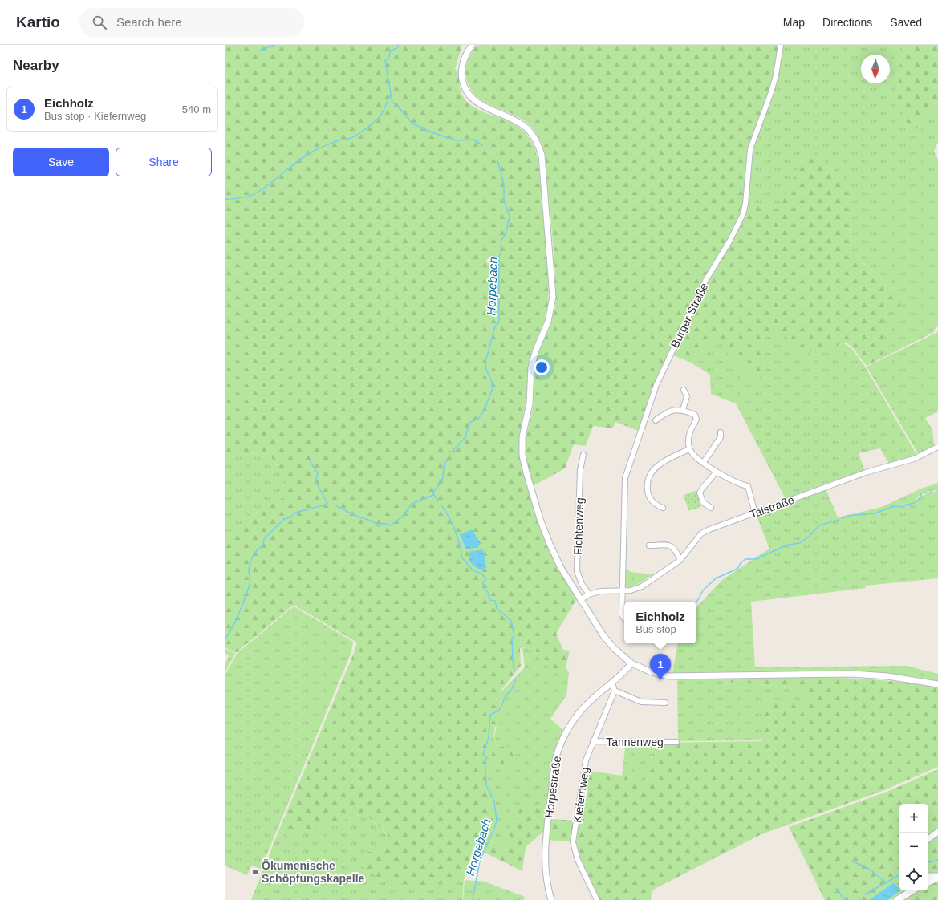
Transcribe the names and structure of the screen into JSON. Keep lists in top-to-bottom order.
{
  "streets": {
    "street": [
      "Burger Straße",
      "Talstraße",
      "Fichtenweg",
      "Tannenweg",
      "Horpestraße",
      "Kiefernweg"
    ]
  },
  "crossings": [
    ["Burger Straße", "Talstraße"],
    ["Talstraße", "Fichtenweg"],
    ["Tannenweg", "Kiefernweg"]
  ],
  "water": ["Horpebach"],
  "places": ["Ökumenische Schöpfungskapelle"],
  "north": "bottom",
  "page": {
    "header": "Kartio",
    "search": "Search here",
    "nav": ["Map", "Directions", "Saved"],
    "heading": "Nearby",
    "list": [
      {
        "mark": "1",
        "name": "Eichholz",
        "note": "Bus stop · Kiefernweg",
        "value": "540 m"
      }
    ],
    "buttons": ["Save", "Share"],
    "popup": ["Eichholz", "Bus stop"],
    "pins": "1",
    "map_buttons": ["+", "−"]
  }
}
